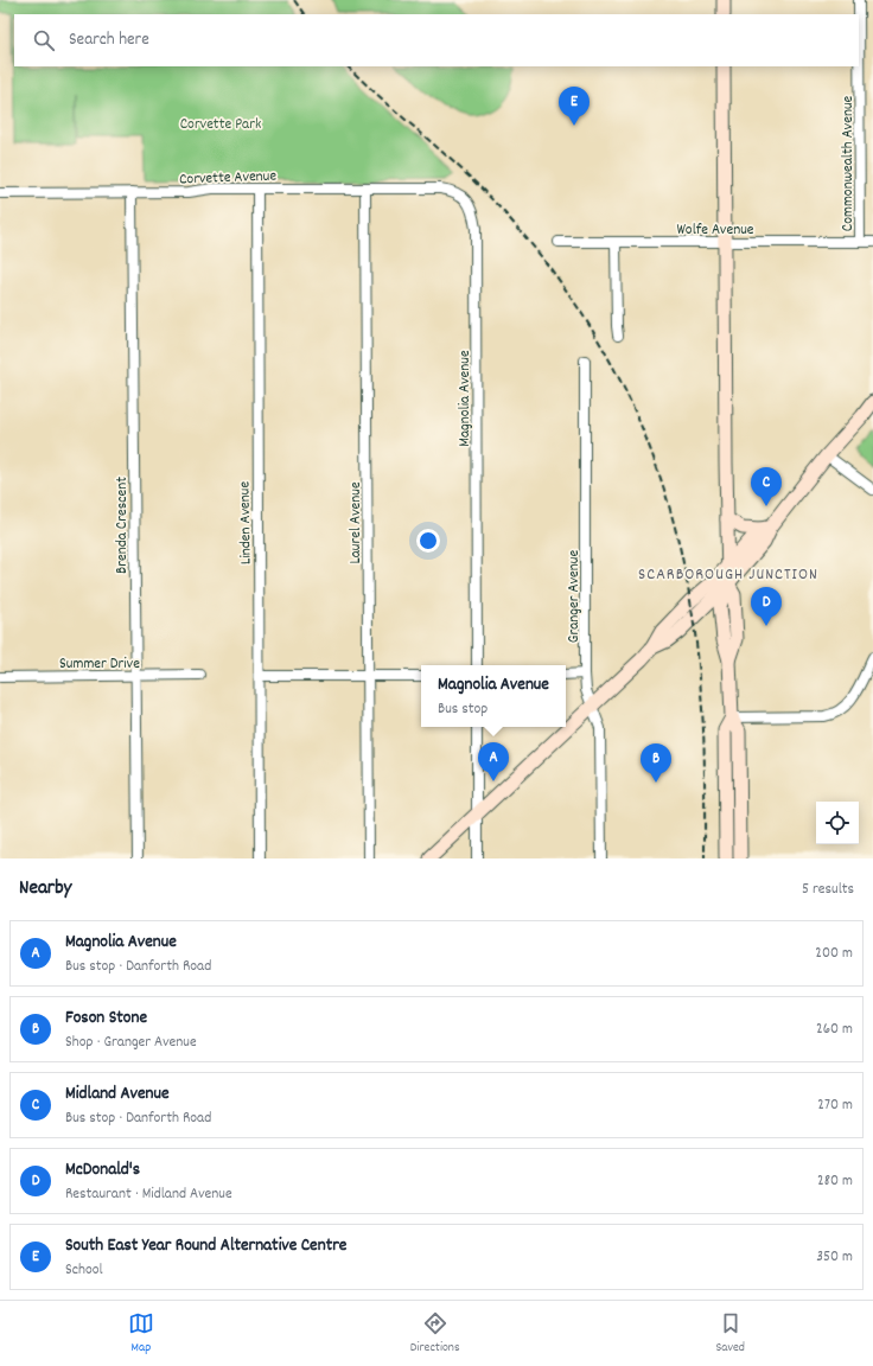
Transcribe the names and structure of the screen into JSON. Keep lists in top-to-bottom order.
{
  "streets": {
    "street": [
      "Commonwealth Avenue",
      "Corvette Avenue",
      "Wolfe Avenue",
      "Magnolia Avenue",
      "Linden Avenue",
      "Laurel Avenue",
      "Brenda Crescent",
      "Granger Avenue",
      "Summer Drive"
    ]
  },
  "crossings": [
    ["Commonwealth Avenue", "Wolfe Avenue"],
    ["Corvette Avenue", "Magnolia Avenue"],
    ["Corvette Avenue", "Linden Avenue"],
    ["Corvette Avenue", "Laurel Avenue"],
    ["Corvette Avenue", "Brenda Crescent"],
    ["Brenda Crescent", "Summer Drive"]
  ],
  "districts": ["SCARBOROUGH JUNCTION"],
  "parks": ["Corvette Park"],
  "page": {
    "search": "Search here",
    "pins": [
      "E",
      "C",
      "D",
      "A",
      "B"
    ],
    "popup": ["Magnolia Avenue", "Bus stop"],
    "heading": ["Nearby", "5 results"],
    "list": [
      {
        "mark": "A",
        "name": "Magnolia Avenue",
        "note": "Bus stop · Danforth Road",
        "value": "200 m"
      },
      {
        "mark": "B",
        "name": "Foson Stone",
        "note": "Shop · Granger Avenue",
        "value": "260 m"
      },
      {
        "mark": "C",
        "name": "Midland Avenue",
        "note": "Bus stop · Danforth Road",
        "value": "270 m"
      },
      {
        "mark": "D",
        "name": "McDonald's",
        "note": "Restaurant · Midland Avenue",
        "value": "280 m"
      },
      {
        "mark": "E",
        "name": "South East Year Round Alternative Centre",
        "note": "School",
        "value": "350 m"
      }
    ],
    "nav": ["Map", "Directions", "Saved"]
  }
}
